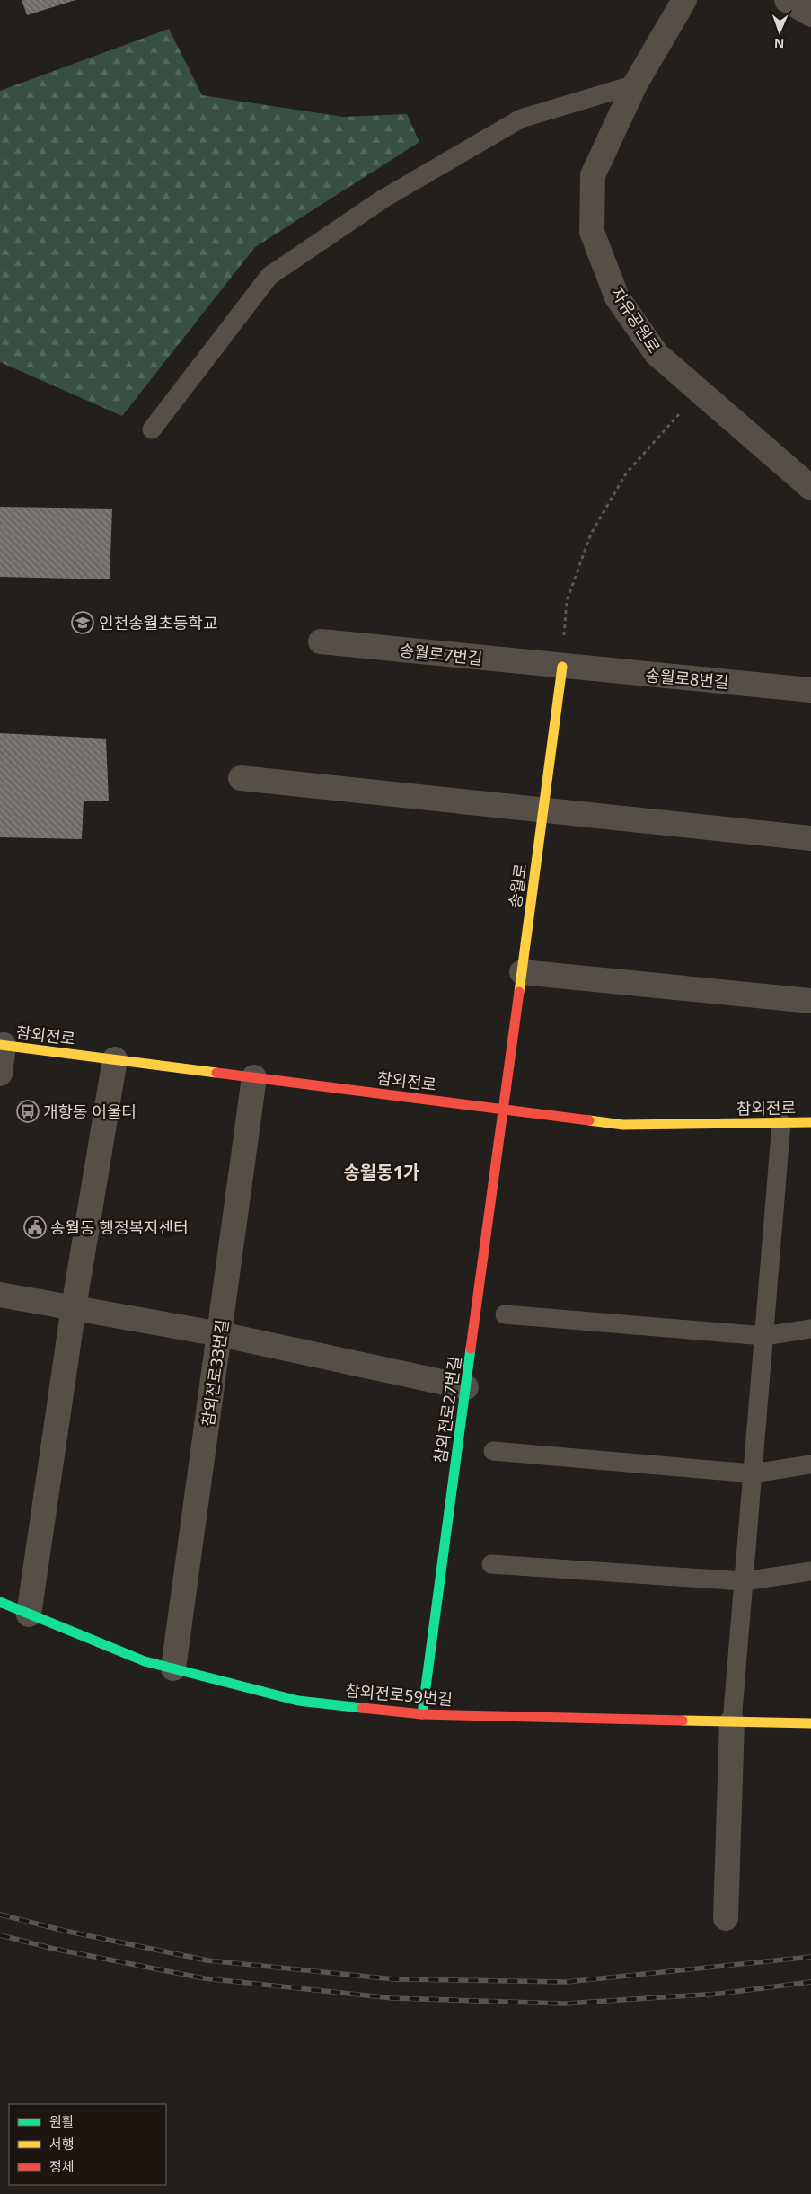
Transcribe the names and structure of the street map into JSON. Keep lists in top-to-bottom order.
{
  "streets": {
    "street": [
      "자유공원로",
      "송월로7번길",
      "송월로8번길",
      "송월로",
      "참외전로",
      "참외전로33번길",
      "참외전로27번길",
      "참외전로59번길"
    ]
  },
  "crossings": [
    ["송월로7번길", "송월로8번길"],
    ["송월로7번길", "송월로"],
    ["송월로8번길", "송월로"],
    ["송월로", "참외전로"],
    ["송월로", "참외전로27번길"],
    ["참외전로", "참외전로33번길"],
    ["참외전로", "참외전로27번길"],
    ["참외전로33번길", "참외전로59번길"],
    ["참외전로27번길", "참외전로59번길"]
  ],
  "districts": ["송월동1가"],
  "places": {
    "school or university": ["인천송월초등학교"],
    "bus stop": ["개항동 어울터"],
    "public building": ["송월동 행정복지센터"]
  },
  "legend": ["원활", "서행", "정체"],
  "north": "bottom"
}
